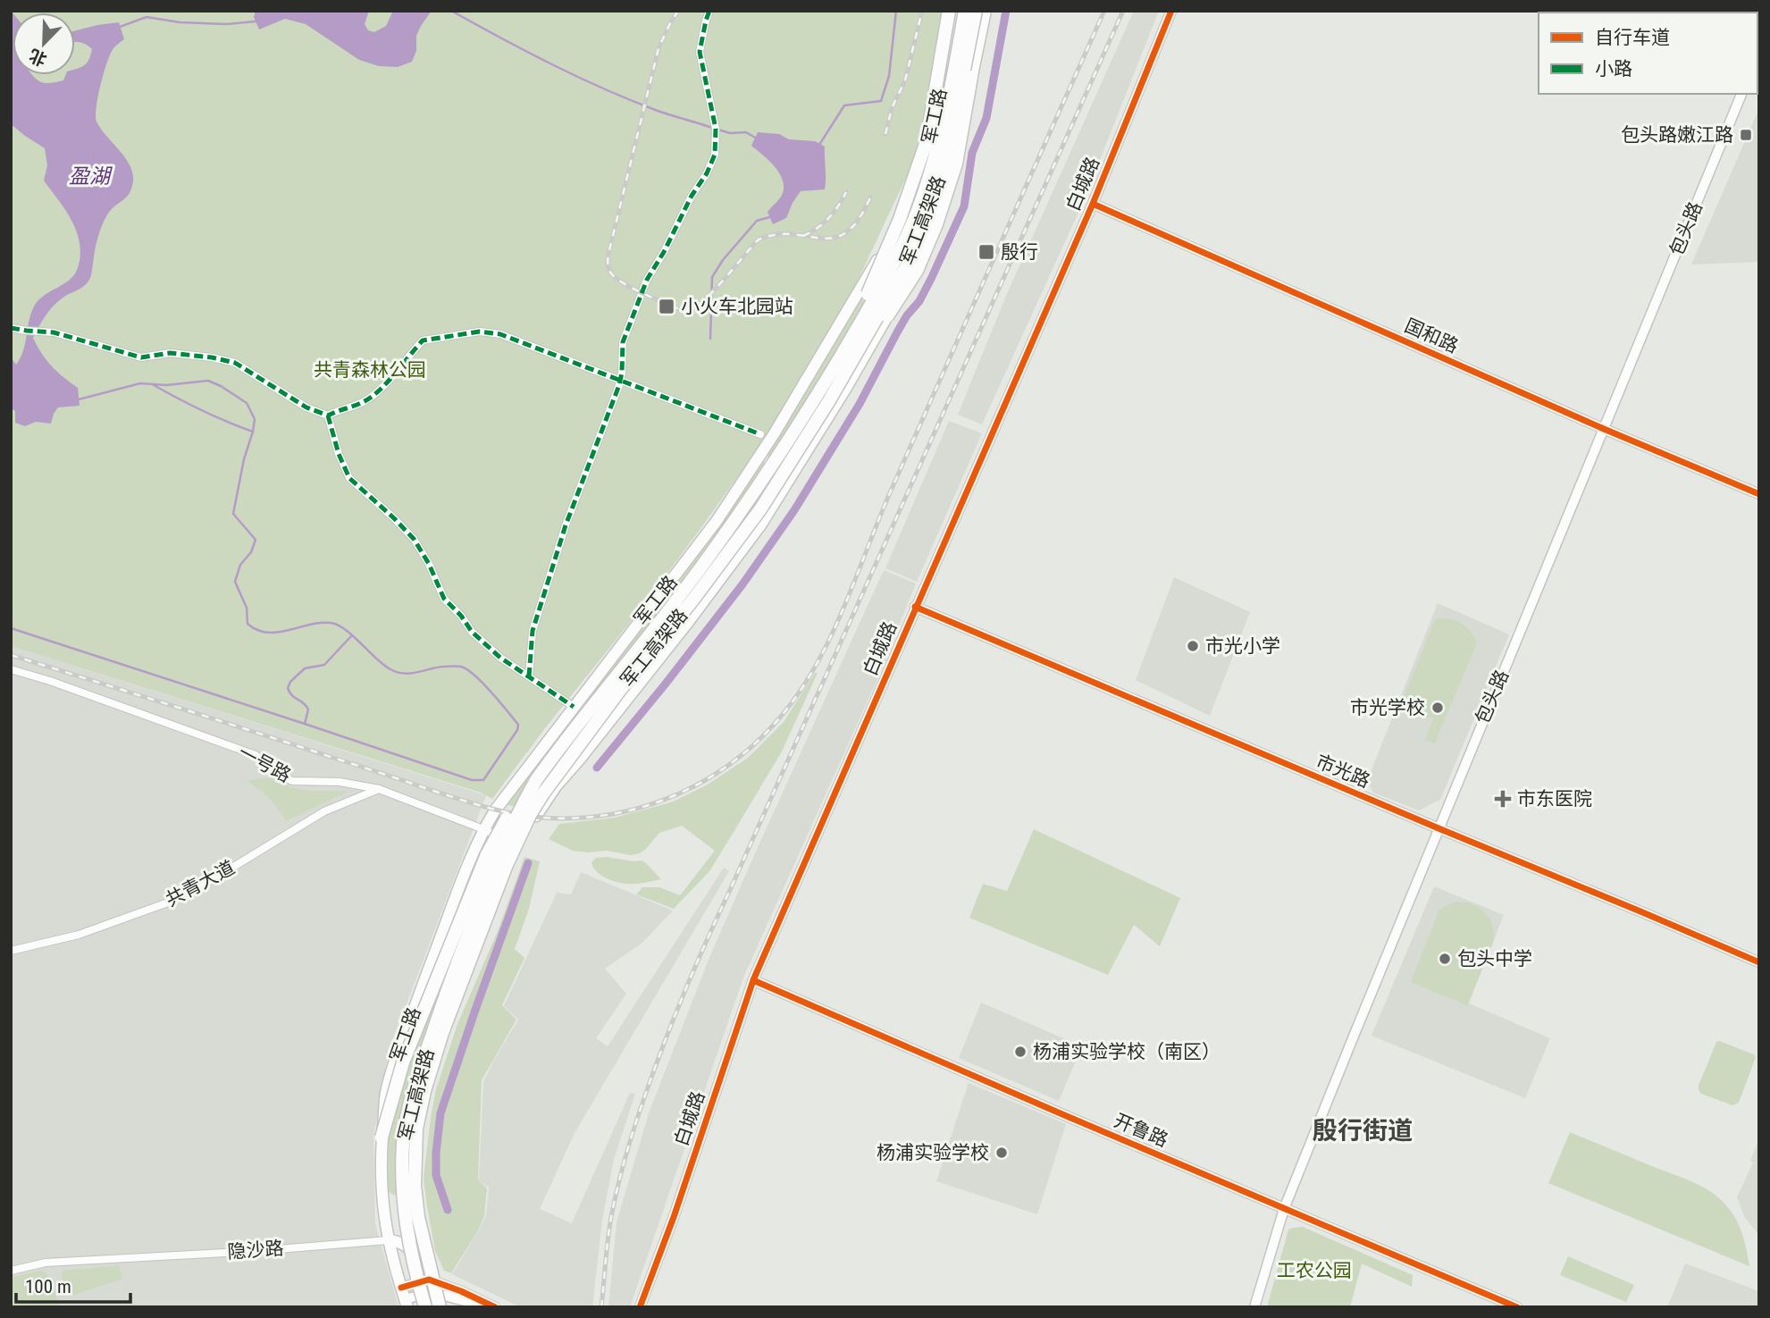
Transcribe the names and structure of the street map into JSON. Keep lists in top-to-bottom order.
{
  "streets": {
    "highway": ["军工高架路"],
    "main road": ["军工路"],
    "street": [
      "白城路",
      "包头路",
      "国和路",
      "一号路",
      "市光路",
      "共青大道",
      "开鲁路",
      "隐沙路"
    ]
  },
  "crossings": [
    ["军工路", "军工高架路"],
    ["军工路", "一号路"],
    ["军工路", "隐沙路"],
    ["白城路", "国和路"],
    ["白城路", "市光路"],
    ["白城路", "开鲁路"],
    ["包头路", "国和路"],
    ["包头路", "市光路"],
    ["包头路", "开鲁路"],
    ["一号路", "共青大道"]
  ],
  "districts": ["殷行街道"],
  "water": ["盈湖"],
  "parks": ["共青森林公园", "工农公园"],
  "places": {
    "transit": ["包头路嫩江路", "殷行", "小火车北园站"],
    "other": [
      "市光小学",
      "市光学校",
      "包头中学",
      "杨浦实验学校（南区）",
      "杨浦实验学校"
    ],
    "health": ["市东医院"]
  },
  "legend": ["自行车道", "小路"],
  "scale_bar": "100 m",
  "north": "bottom left"
}
